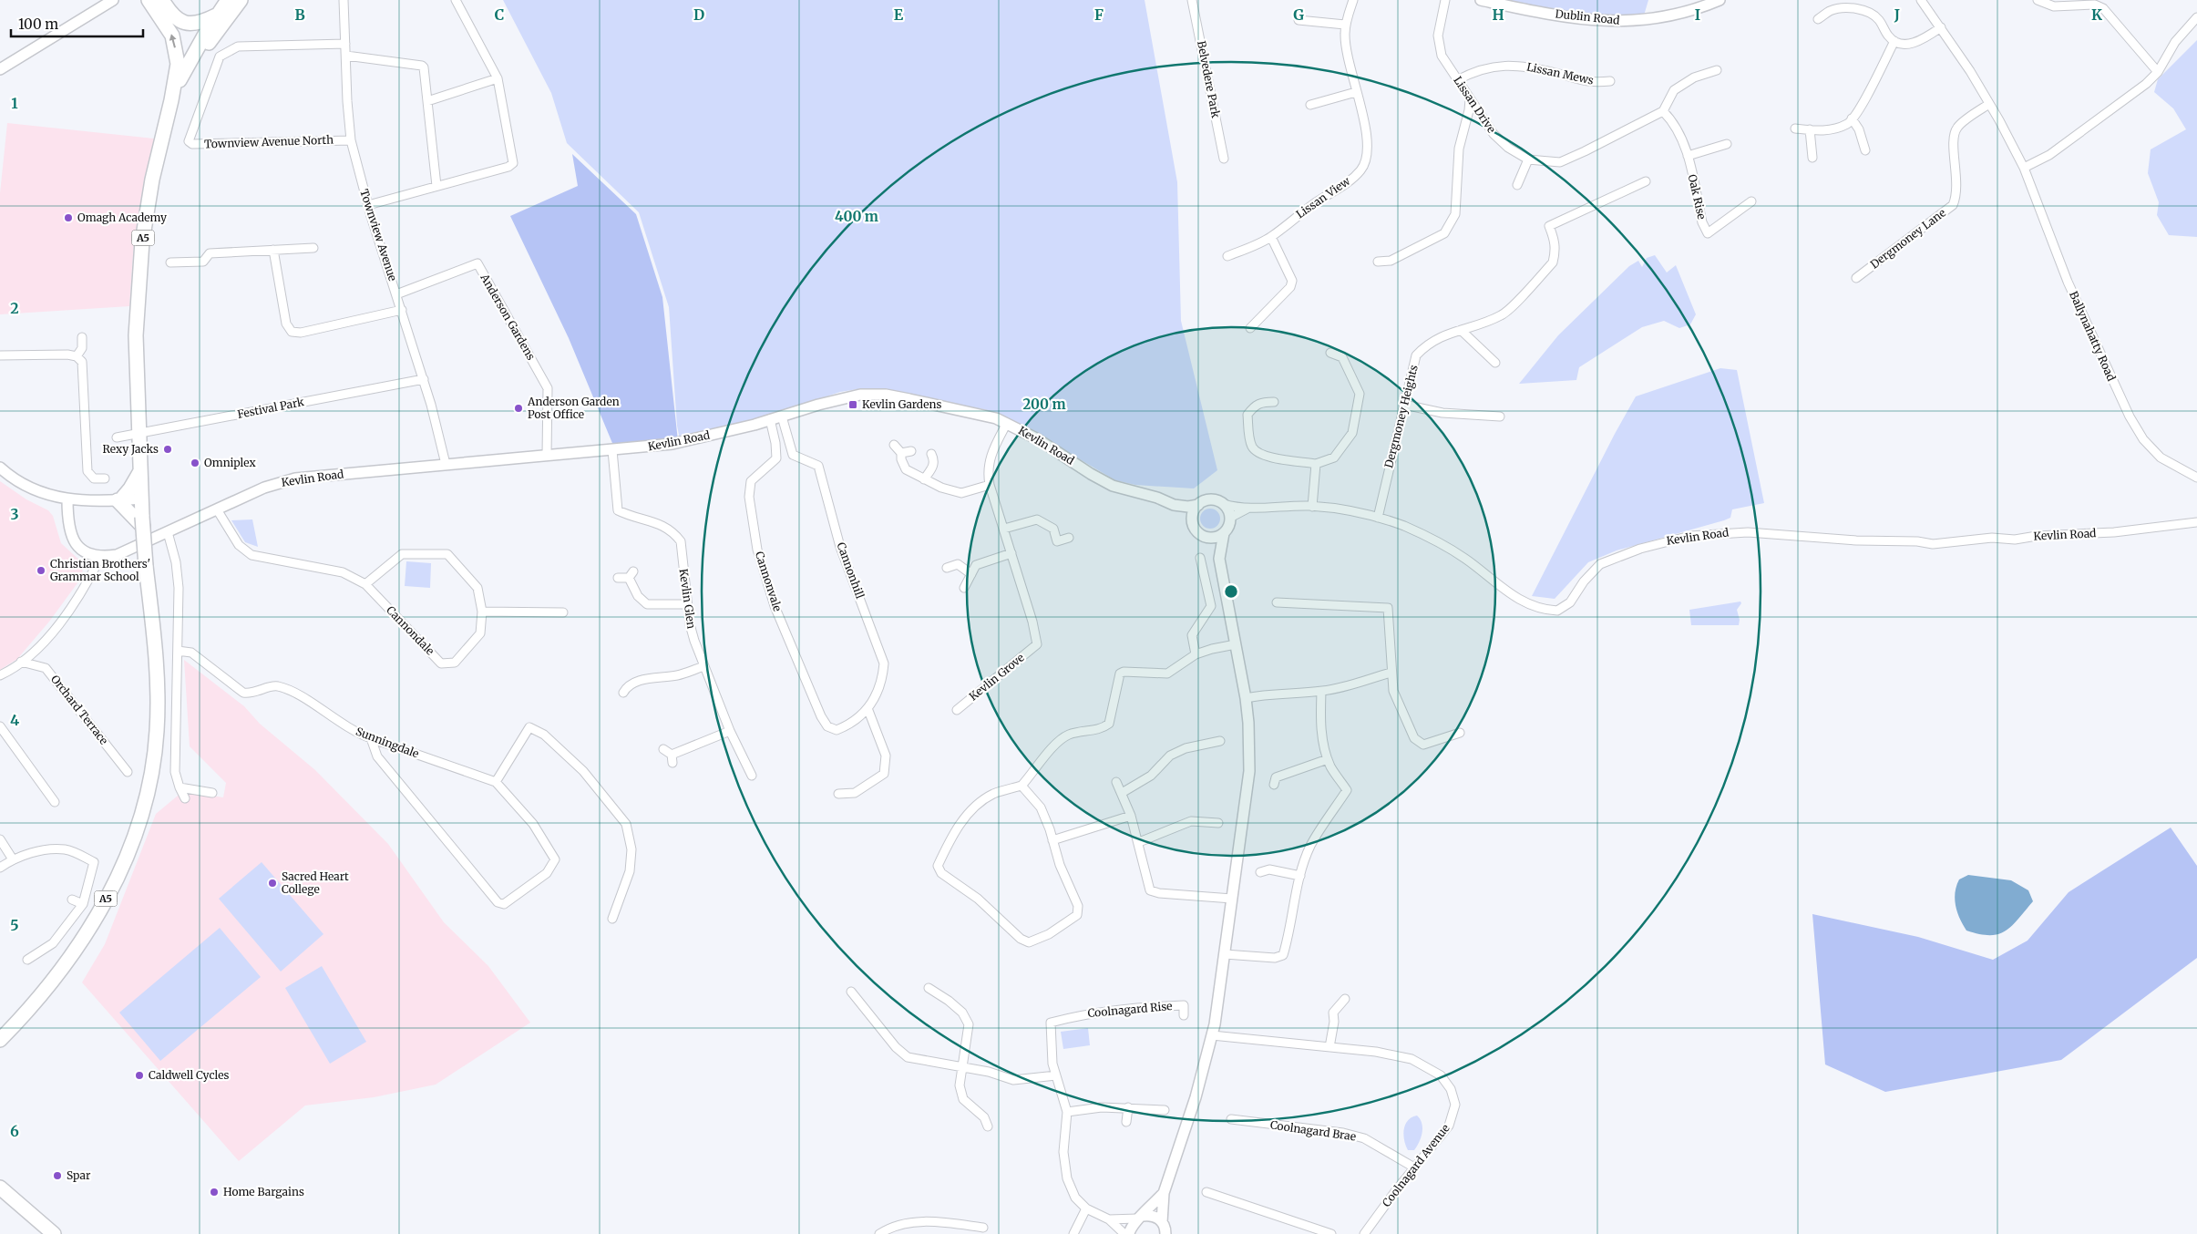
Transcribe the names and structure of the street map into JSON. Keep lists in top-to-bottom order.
{
  "streets": {
    "highway": ["A5"],
    "street": [
      "Dublin Road",
      "Lissan Mews",
      "Belvedere Park",
      "Lissan Drive",
      "Townview Avenue North",
      "Oak Rise",
      "Lissan View",
      "Townview Avenue",
      "Dergmoney Lane",
      "Anderson Gardens",
      "Ballynahatty Road",
      "Festival Park",
      "Dergmoney Heights",
      "Kevlin Road",
      "Cannonhill",
      "Cannonvale",
      "Kevlin Glen",
      "Cannondale",
      "Kevlin Grove",
      "Orchard Terrace",
      "Sunningdale",
      "Coolnagard Rise",
      "Coolnagard Brae",
      "Coolnagard Avenue"
    ]
  },
  "crossings": [
    ["Lissan Mews", "Lissan Drive"],
    ["Lissan Drive", "Oak Rise"],
    ["Townview Avenue North", "Townview Avenue"],
    ["Townview Avenue", "Anderson Gardens"],
    ["Townview Avenue", "Festival Park"],
    ["Townview Avenue", "Kevlin Road"],
    ["Dergmoney Lane", "Ballynahatty Road"],
    ["Anderson Gardens", "Kevlin Road"],
    ["Dergmoney Heights", "Kevlin Road"],
    ["Kevlin Road", "Cannonhill"],
    ["Kevlin Road", "Cannonvale"],
    ["Kevlin Road", "Kevlin Glen"],
    ["Kevlin Road", "Cannondale"],
    ["Cannonhill", "Cannonvale"],
    ["Coolnagard Brae", "Coolnagard Avenue"]
  ],
  "places": {
    "other": [
      "Omagh Academy",
      "Anderson Garden Post Office",
      "Rexy Jacks",
      "Omniplex",
      "Christian Brothers' Grammar School",
      "Sacred Heart College",
      "Caldwell Cycles",
      "Spar",
      "Home Bargains"
    ],
    "transit": ["Kevlin Gardens"]
  },
  "scale_bar": "100 m",
  "grid": {
    "columns": [
      "B",
      "C",
      "D",
      "E",
      "F",
      "G",
      "H",
      "I",
      "J",
      "K"
    ],
    "rows": [
      "1",
      "2",
      "3",
      "4",
      "5",
      "6"
    ]
  },
  "rings": ["400 m", "200 m"]
}
